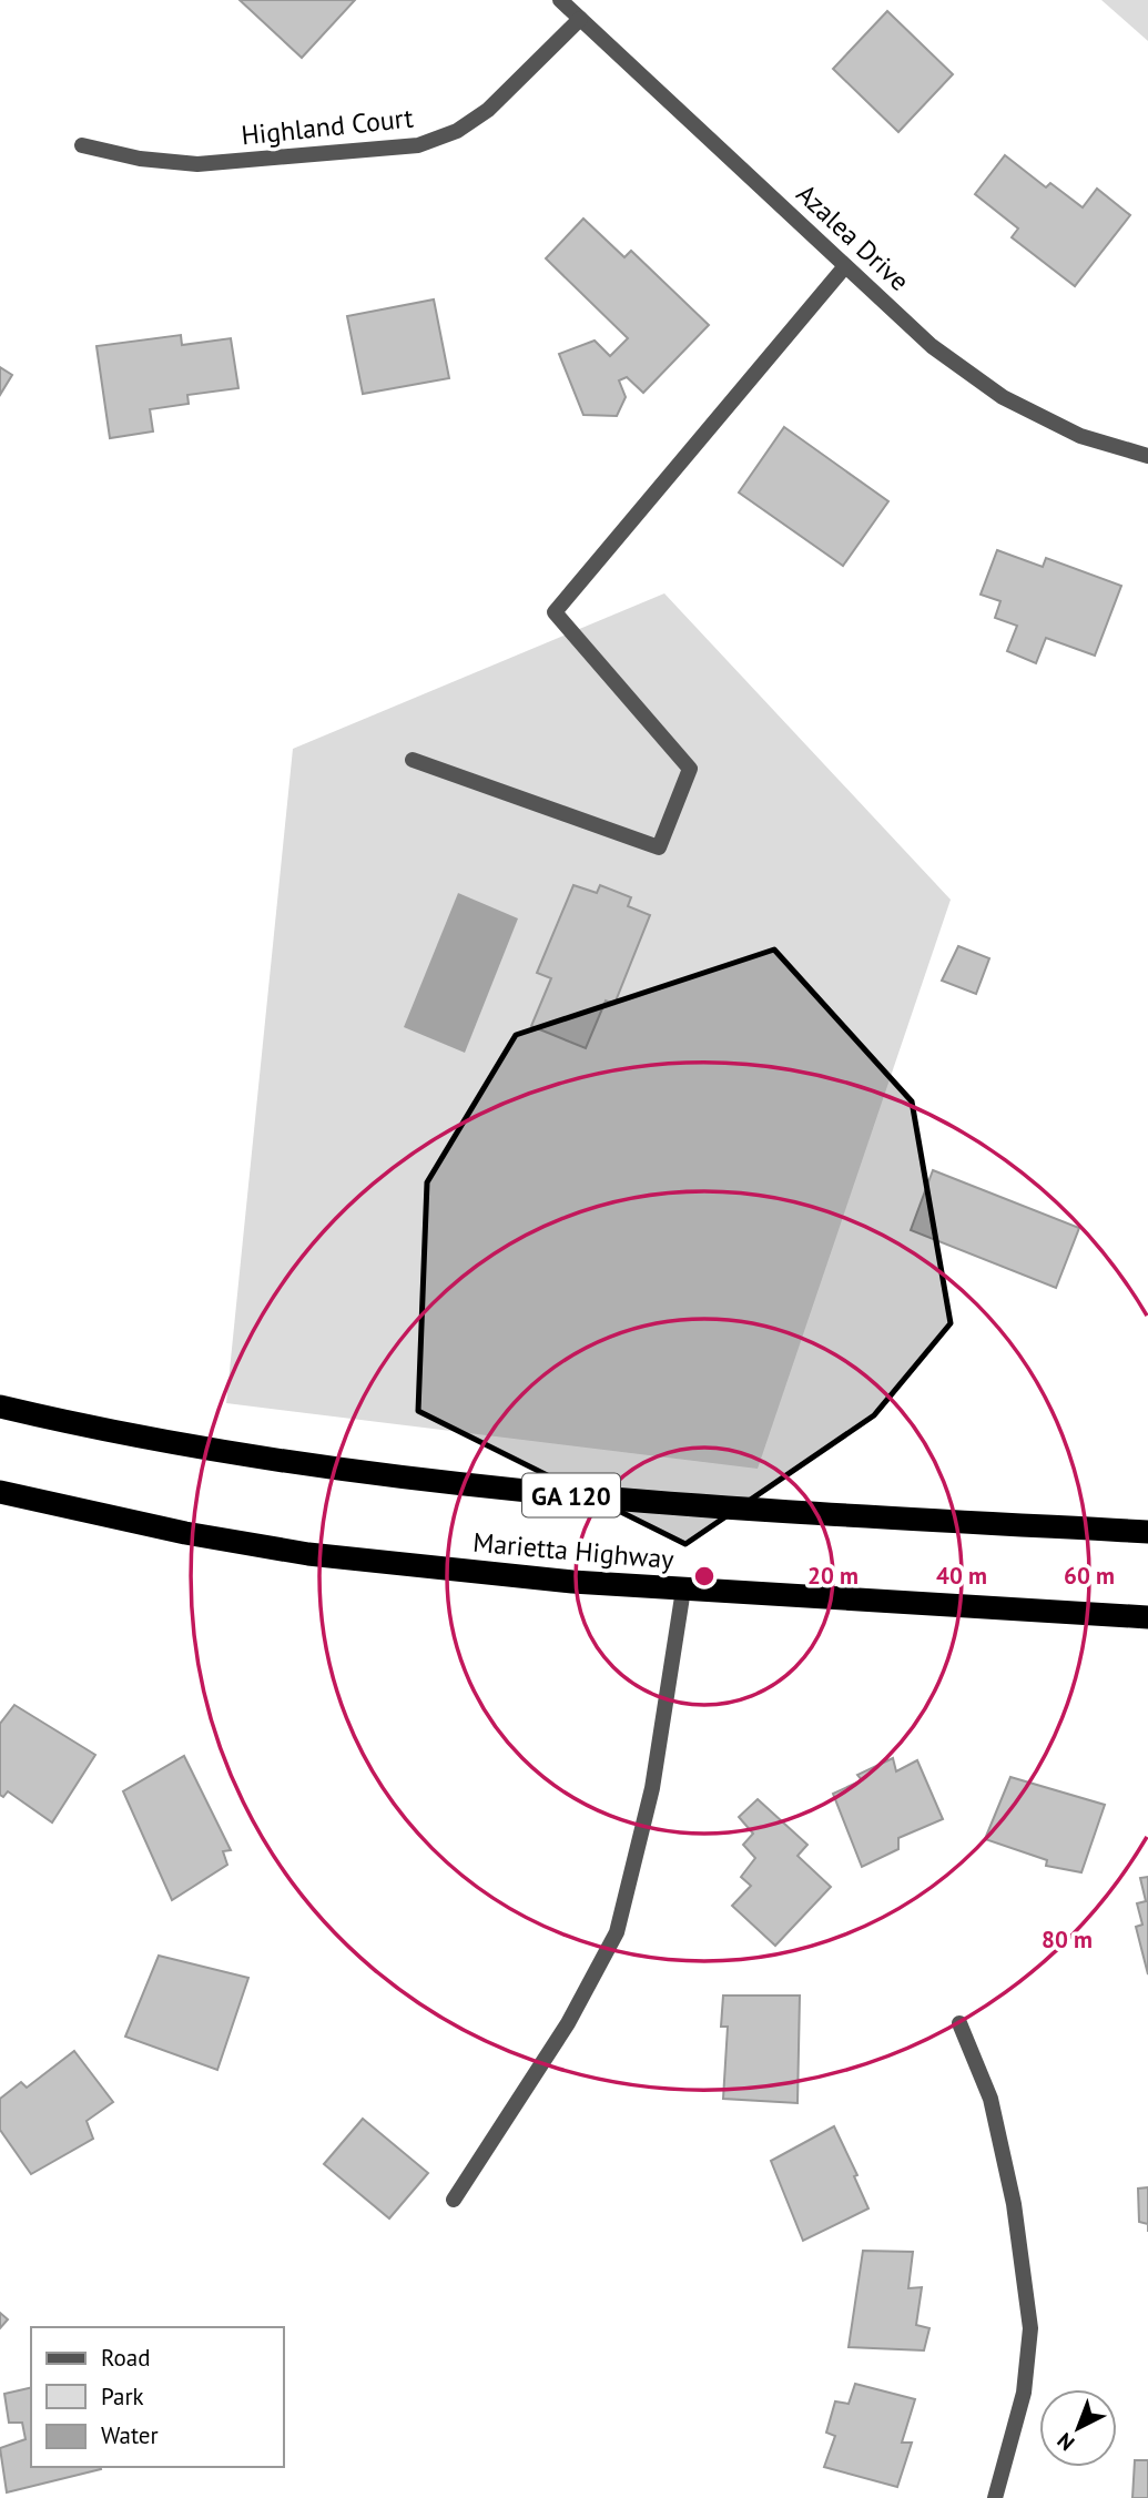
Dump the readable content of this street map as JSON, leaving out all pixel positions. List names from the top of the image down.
{
  "streets": {
    "highway": ["GA 120", "Marietta Highway"],
    "street": ["Highland Court", "Azalea Drive"]
  },
  "crossings": [
    ["Highland Court", "Azalea Drive"]
  ],
  "legend": ["Road", "Park", "Water"],
  "north": "bottom left",
  "rings": [
    "20 m",
    "40 m",
    "60 m",
    "80 m"
  ]
}
